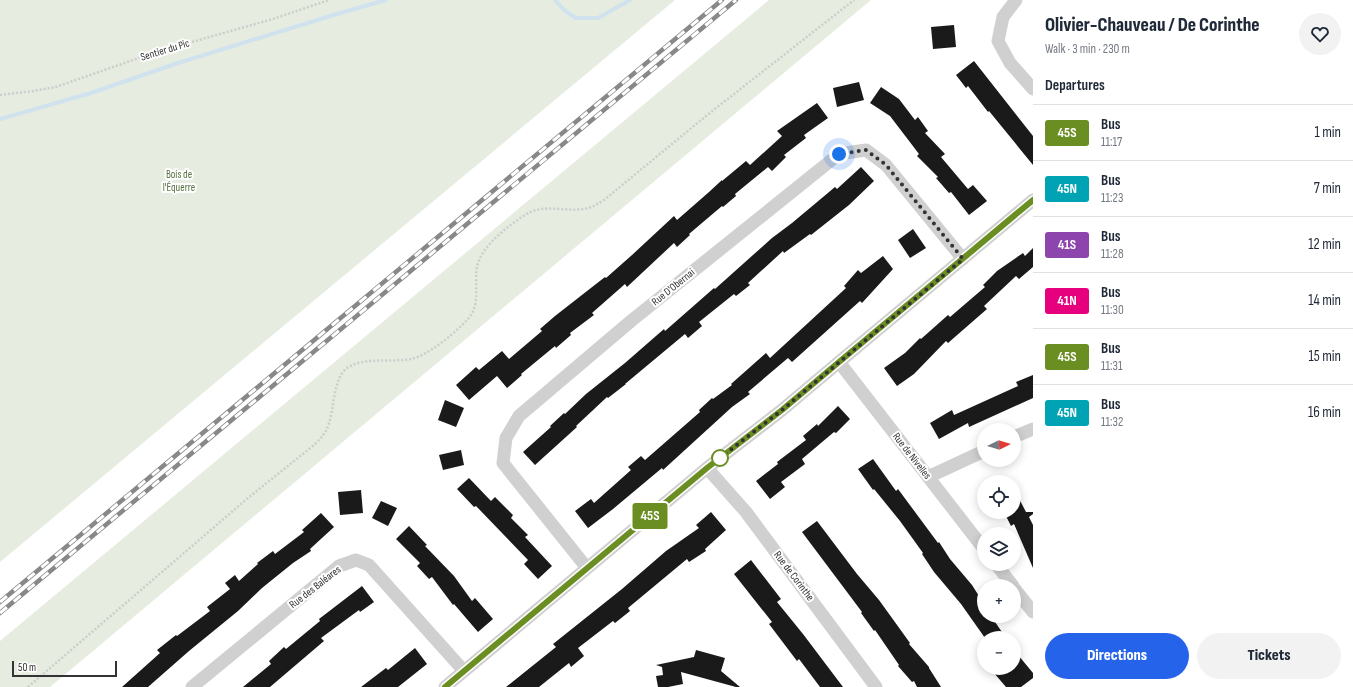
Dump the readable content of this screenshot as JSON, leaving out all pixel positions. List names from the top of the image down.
{
  "streets": {
    "street": [
      "Rue D'Obernai",
      "Rue de Nivelles",
      "Rue de Corinthe",
      "Rue des Baléares"
    ],
    "path": ["Sentier du Pic"]
  },
  "parks": ["Bois de l'Équerre"],
  "lines": ["bus line 45S"],
  "scale_bar": "50 m",
  "north": "right",
  "page": {
    "on_map": "45S",
    "heading": [
      ["Olivier-Chauveau / De Corinthe", "Walk · 3 min · 230 m"],
      "Departures"
    ],
    "list": [
      {
        "mark": "45S",
        "name": "Bus",
        "note": "11:17",
        "value": "1 min"
      },
      {
        "mark": "45N",
        "name": "Bus",
        "note": "11:23",
        "value": "7 min"
      },
      {
        "mark": "41S",
        "name": "Bus",
        "note": "11:28",
        "value": "12 min"
      },
      {
        "mark": "41N",
        "name": "Bus",
        "note": "11:30",
        "value": "14 min"
      },
      {
        "mark": "45S",
        "name": "Bus",
        "note": "11:31",
        "value": "15 min"
      },
      {
        "mark": "45N",
        "name": "Bus",
        "note": "11:32",
        "value": "16 min"
      }
    ],
    "map_buttons": ["+", "−"],
    "buttons": ["Directions", "Tickets"],
    "scale": "50 m"
  }
}
